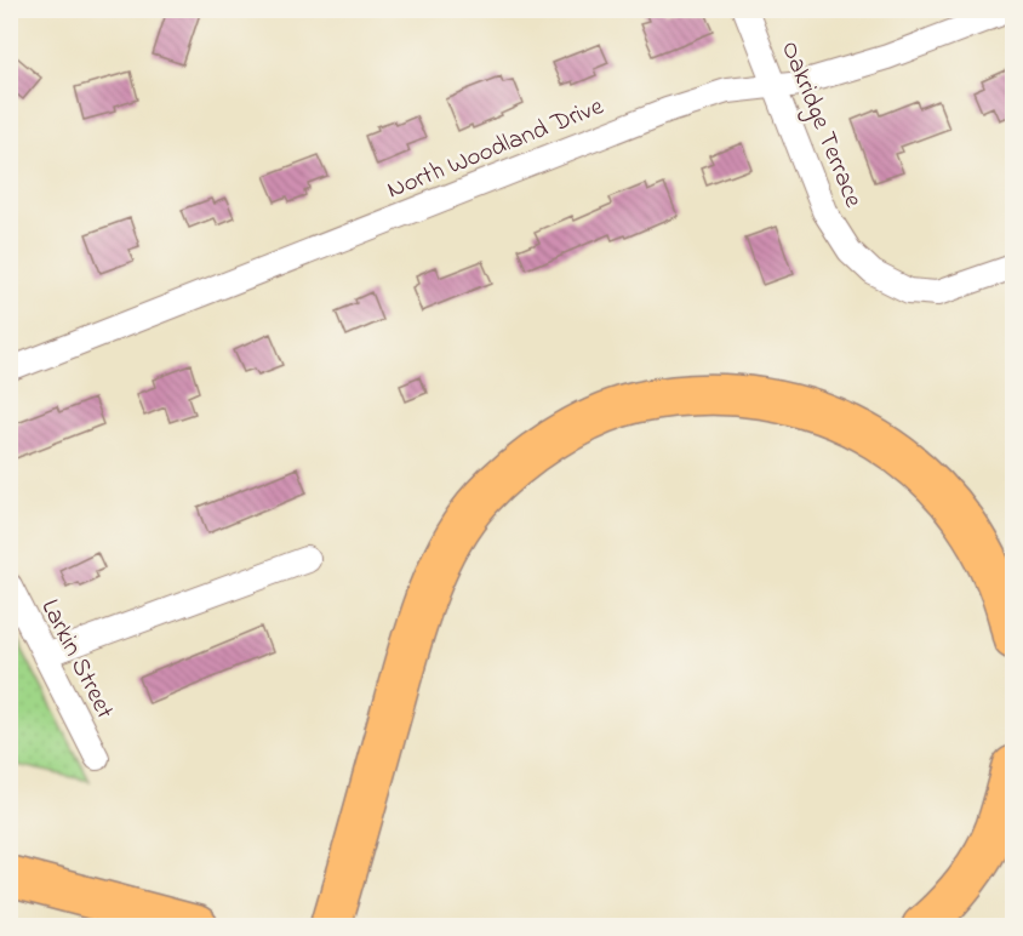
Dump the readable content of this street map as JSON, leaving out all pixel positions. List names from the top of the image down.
{
  "streets": {
    "street": ["Oakridge Terrace", "North Woodland Drive", "Larkin Street"]
  },
  "crossings": [
    ["Oakridge Terrace", "North Woodland Drive"]
  ]
}
